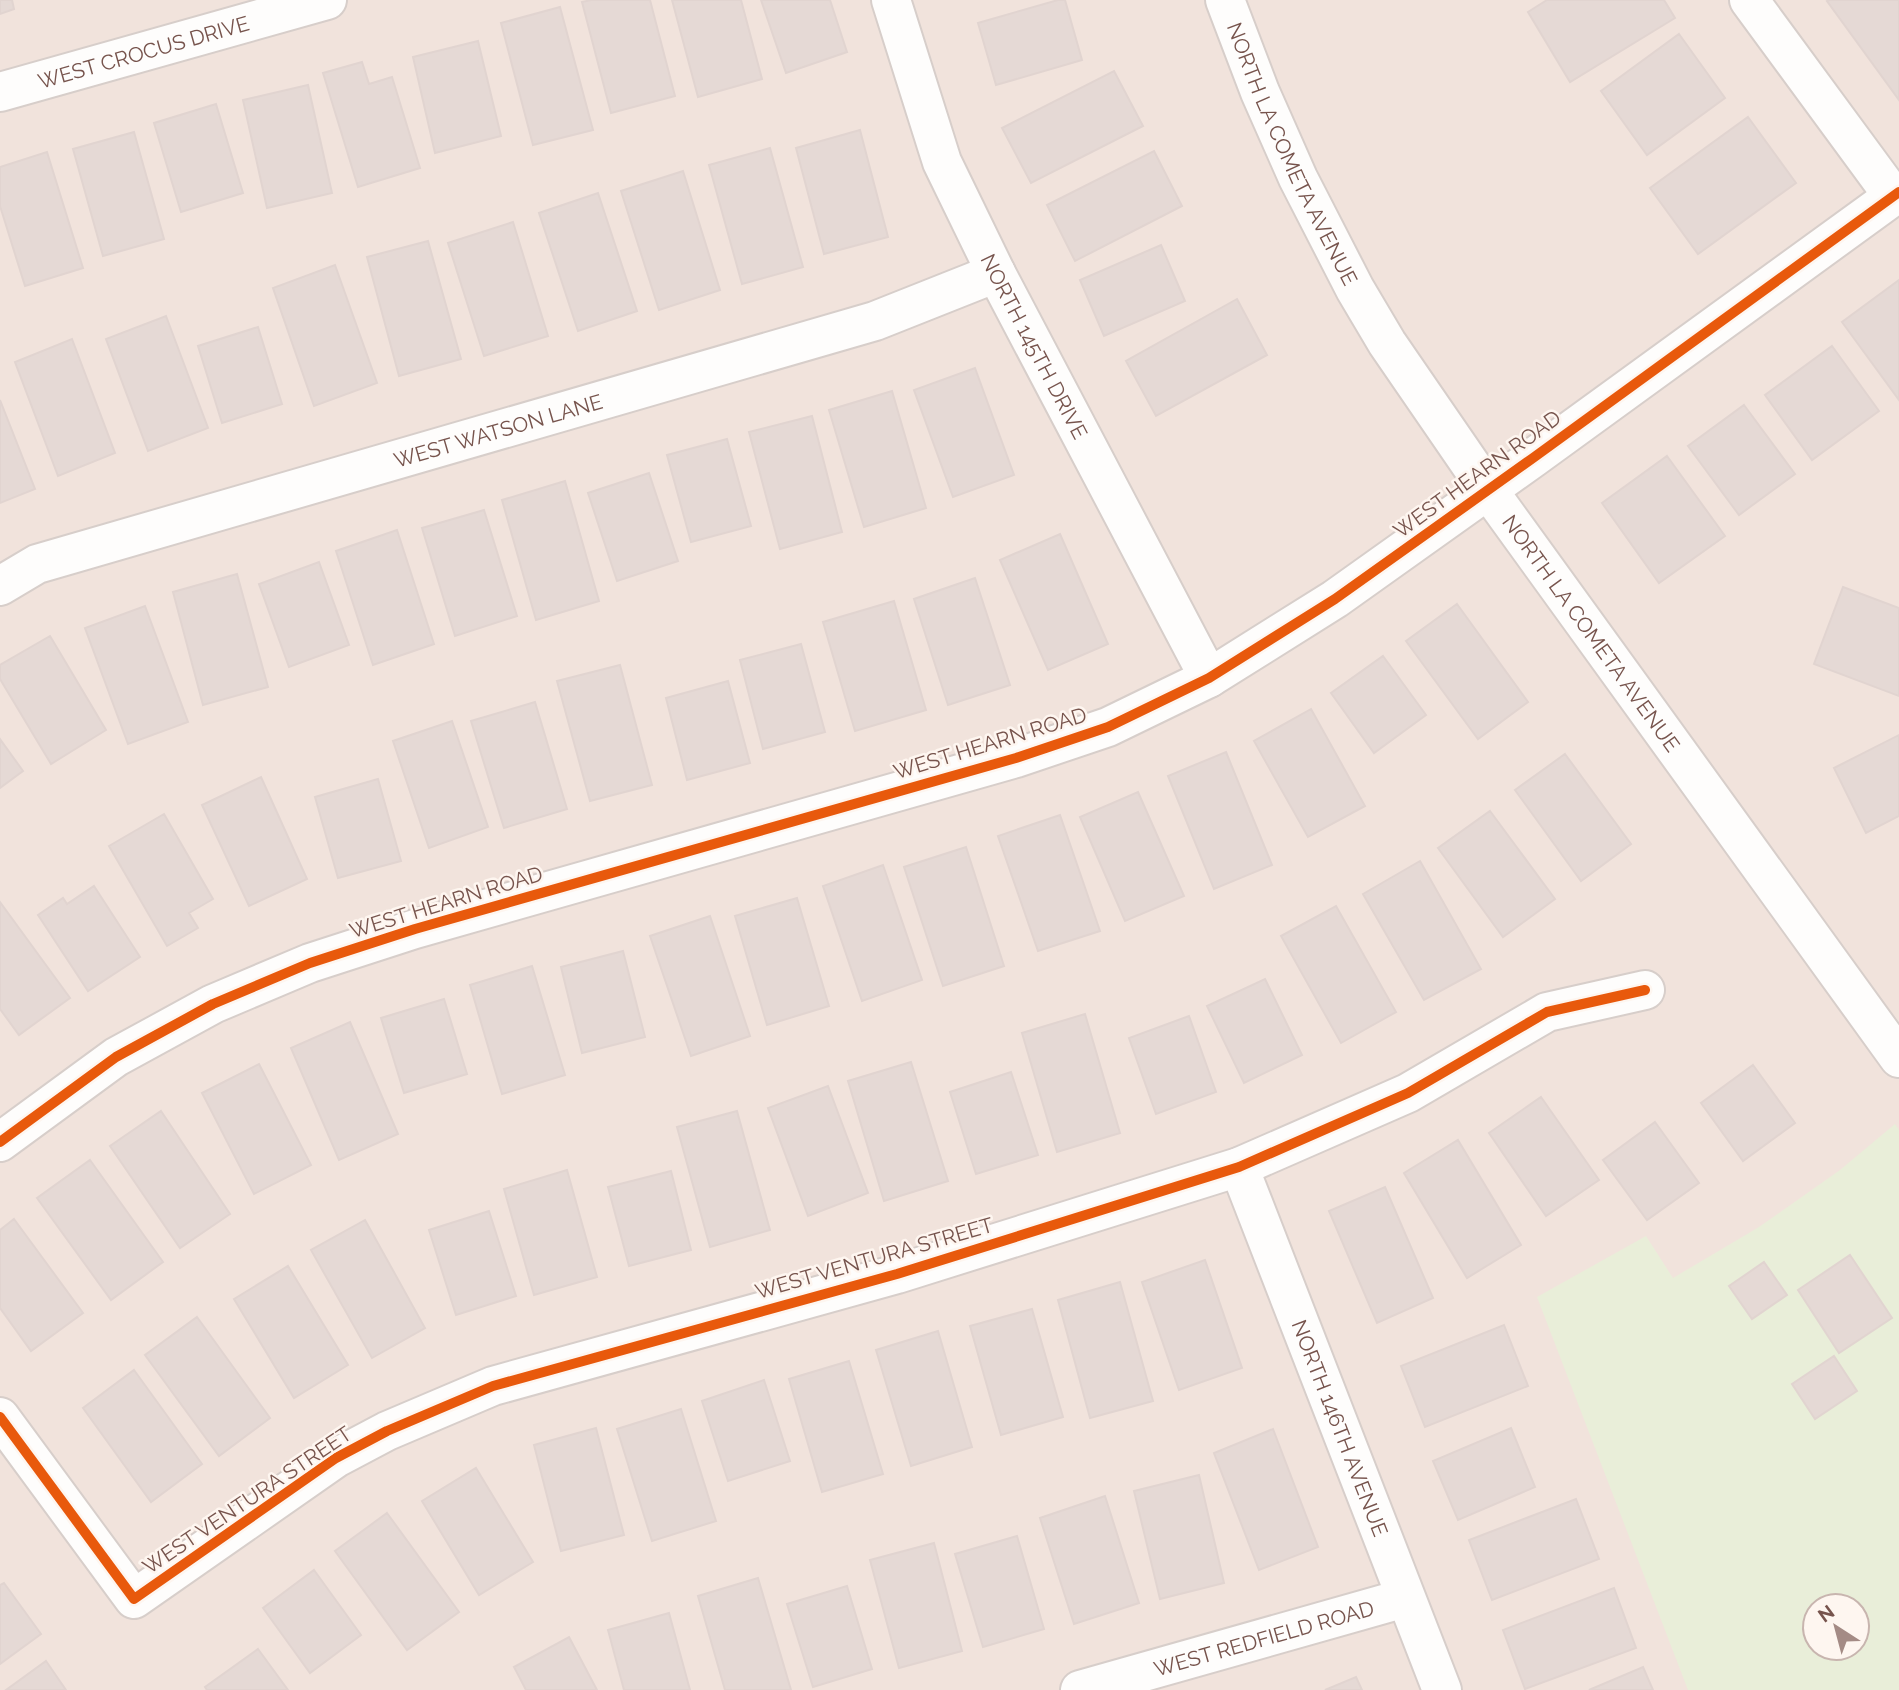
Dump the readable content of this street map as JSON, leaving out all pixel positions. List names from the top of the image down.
{
  "streets": {
    "street": [
      "WEST CROCUS DRIVE",
      "NORTH LA COMETA AVENUE",
      "NORTH 145TH DRIVE",
      "WEST WATSON LANE",
      "WEST HEARN ROAD",
      "WEST VENTURA STREET",
      "NORTH 146TH AVENUE",
      "WEST REDFIELD ROAD"
    ]
  },
  "crossings": [
    ["NORTH LA COMETA AVENUE", "WEST HEARN ROAD"],
    ["NORTH 145TH DRIVE", "WEST WATSON LANE"],
    ["NORTH 145TH DRIVE", "WEST HEARN ROAD"],
    ["WEST VENTURA STREET", "NORTH 146TH AVENUE"],
    ["NORTH 146TH AVENUE", "WEST REDFIELD ROAD"]
  ],
  "north": "top left"
}
